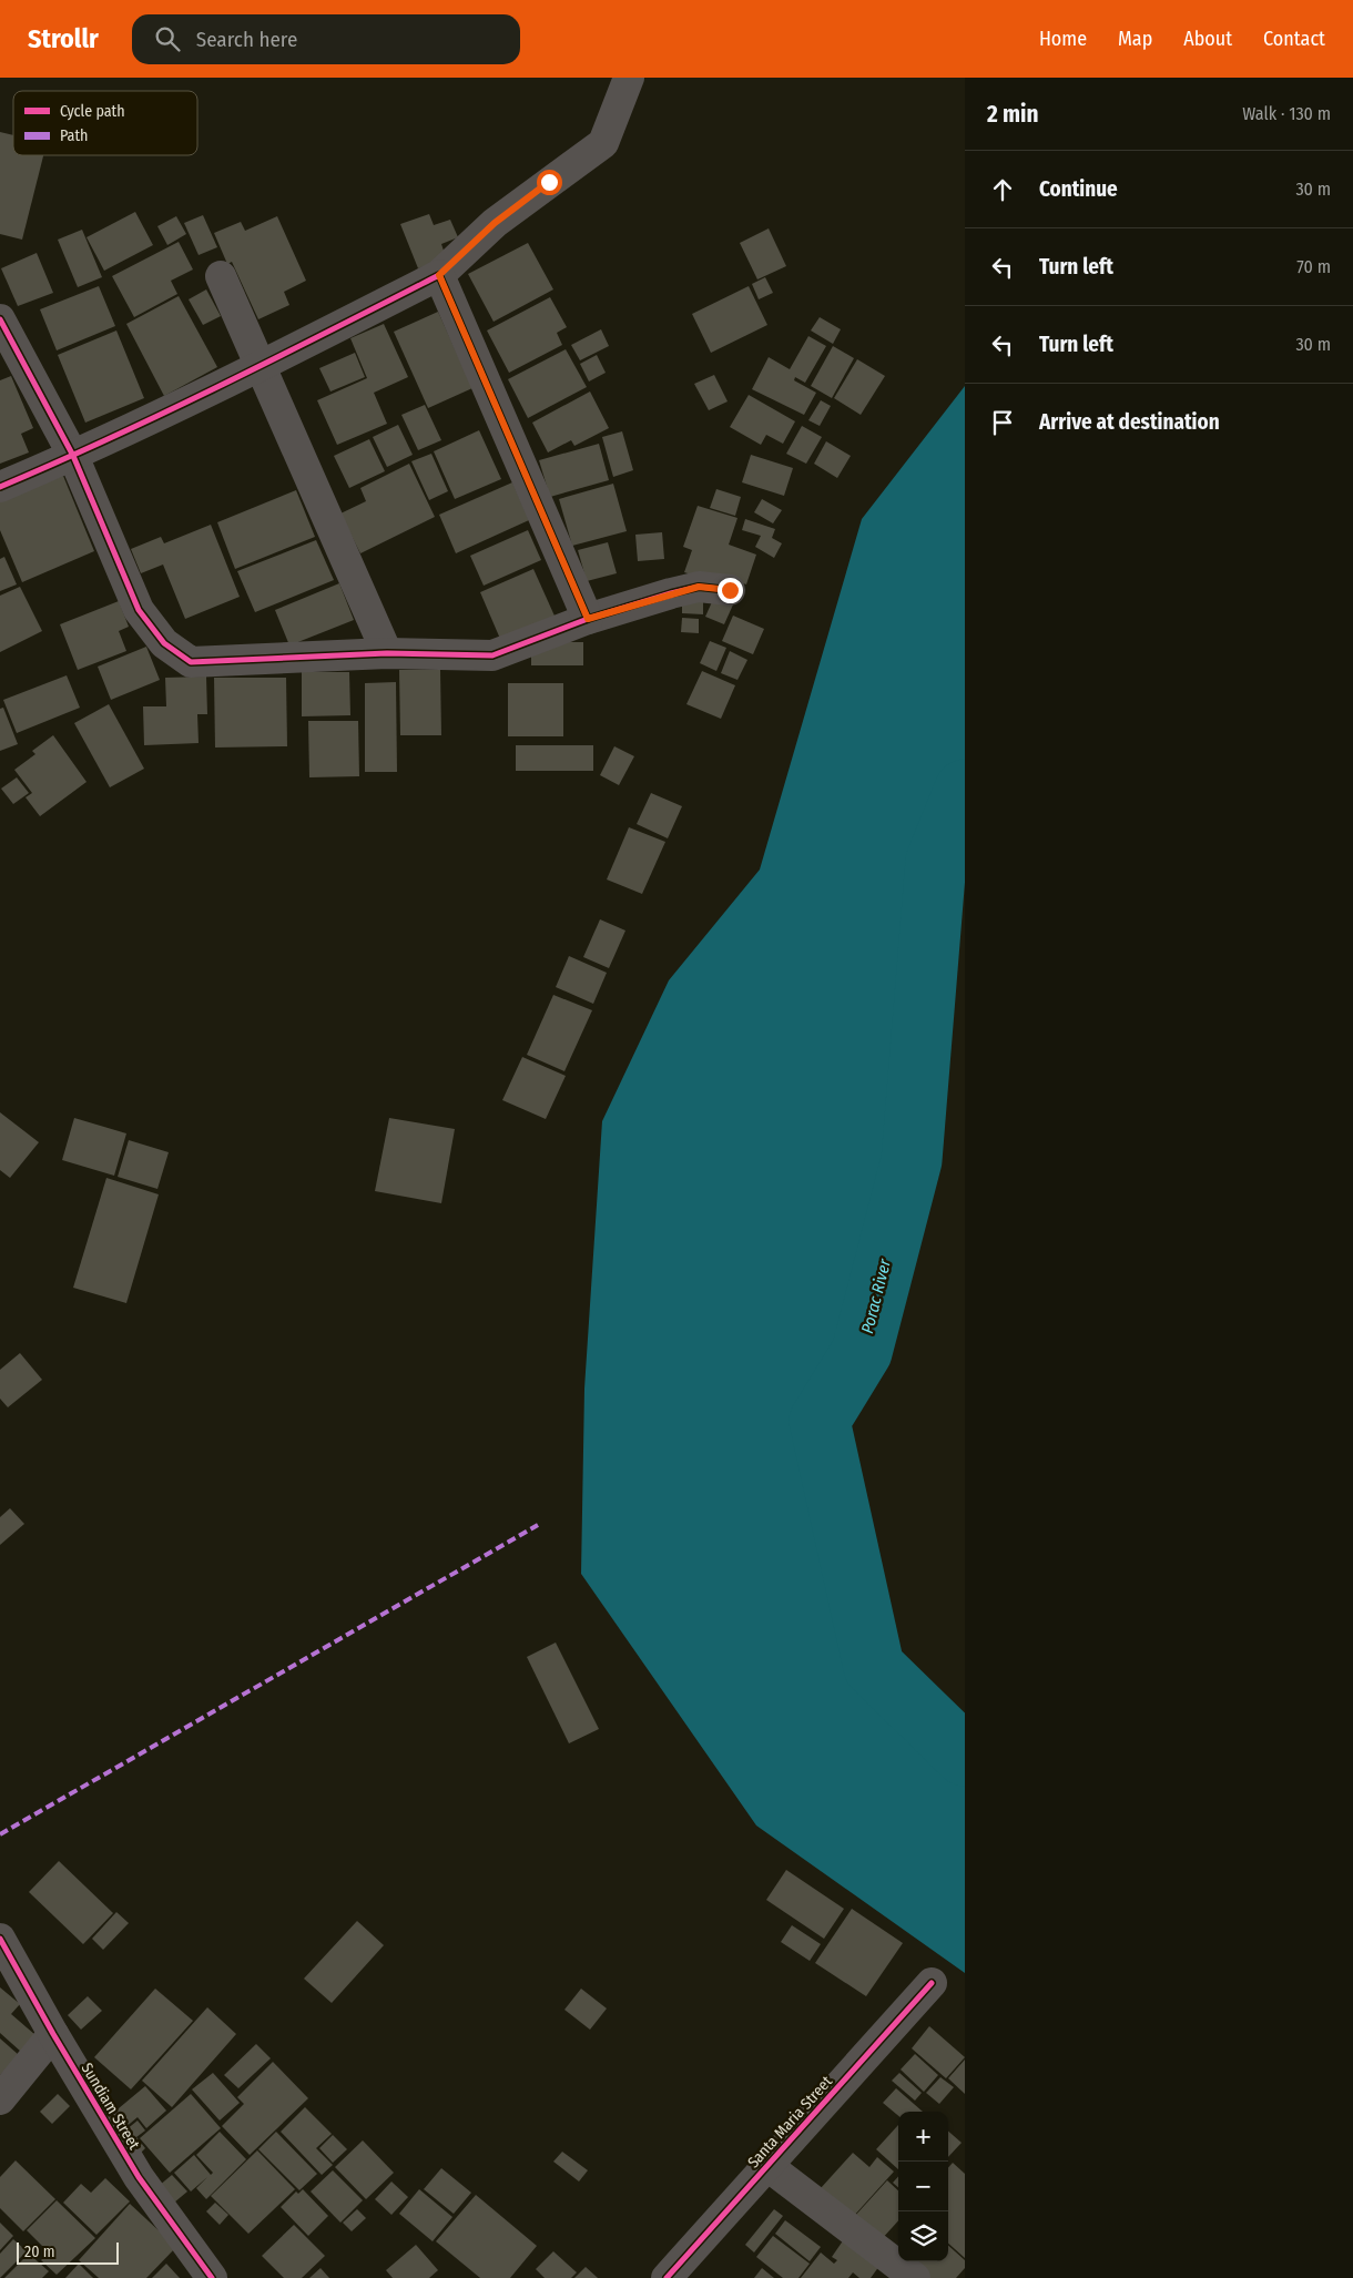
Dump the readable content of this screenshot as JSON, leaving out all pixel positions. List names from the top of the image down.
{
  "streets": {
    "street": ["Sundiam Street", "Santa Maria Street"]
  },
  "water": ["Porac River"],
  "legend": ["Cycle path", "Path"],
  "scale_bar": "20 m",
  "page": {
    "header": "Strollr",
    "search": "Search here",
    "nav": [
      "Home",
      "Map",
      "About",
      "Contact"
    ],
    "heading": ["2 min", "Walk · 130 m"],
    "list": [
      ["Continue", "30 m"],
      ["Turn left", "70 m"],
      ["Turn left", "30 m"],
      "Arrive at destination"
    ],
    "map_buttons": ["+", "−"],
    "scale": "20 m"
  }
}
